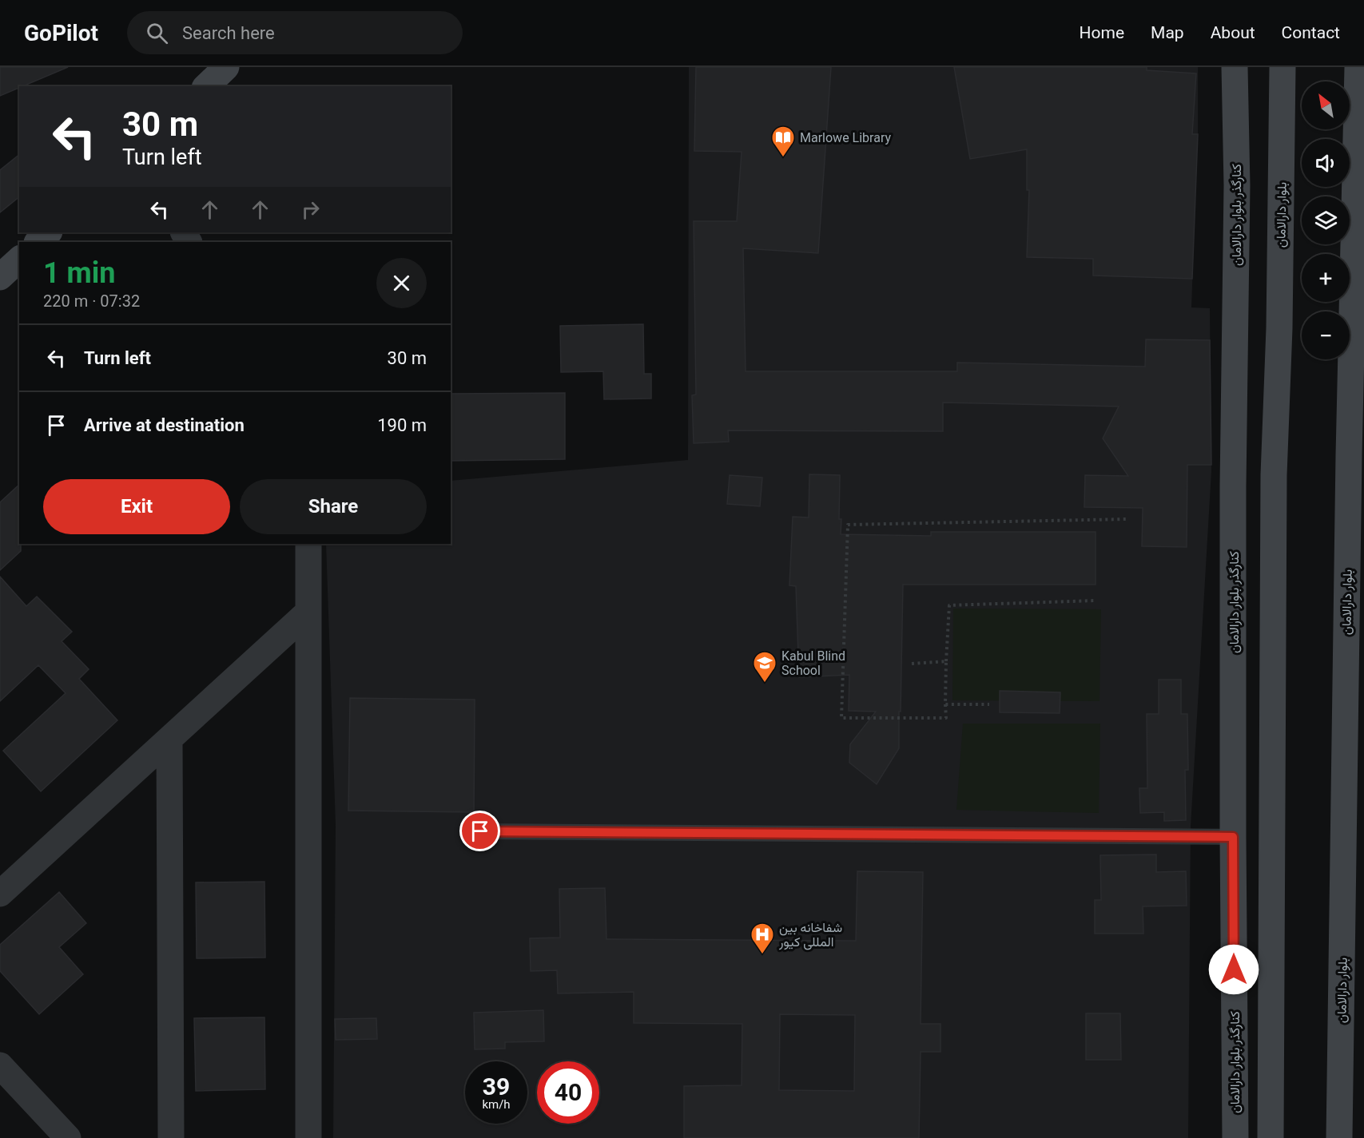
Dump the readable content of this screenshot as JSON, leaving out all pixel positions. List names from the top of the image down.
{
  "streets": {
    "main road": ["کنارگذر بلوار دارالامان", "بلوار دارالامان"]
  },
  "places": {
    "library": ["Marlowe Library"],
    "school or university": ["Kabul Blind School"],
    "hospital": ["شفاخانه بین المللی کیور"]
  },
  "north": "top left",
  "page": {
    "header": "GoPilot",
    "search": "Search here",
    "nav": [
      "Home",
      "Map",
      "About",
      "Contact"
    ],
    "map_buttons": ["+", "−"],
    "turn": ["30 m", "Turn left"],
    "heading": ["1 min", "220 m · 07:32"],
    "list": [
      {
        "name": "Turn left",
        "value": "30 m"
      },
      {
        "name": "Arrive at destination",
        "value": "190 m"
      }
    ],
    "buttons": ["Exit", "Share"],
    "speed": "39 km/h",
    "limit": "40"
  }
}
